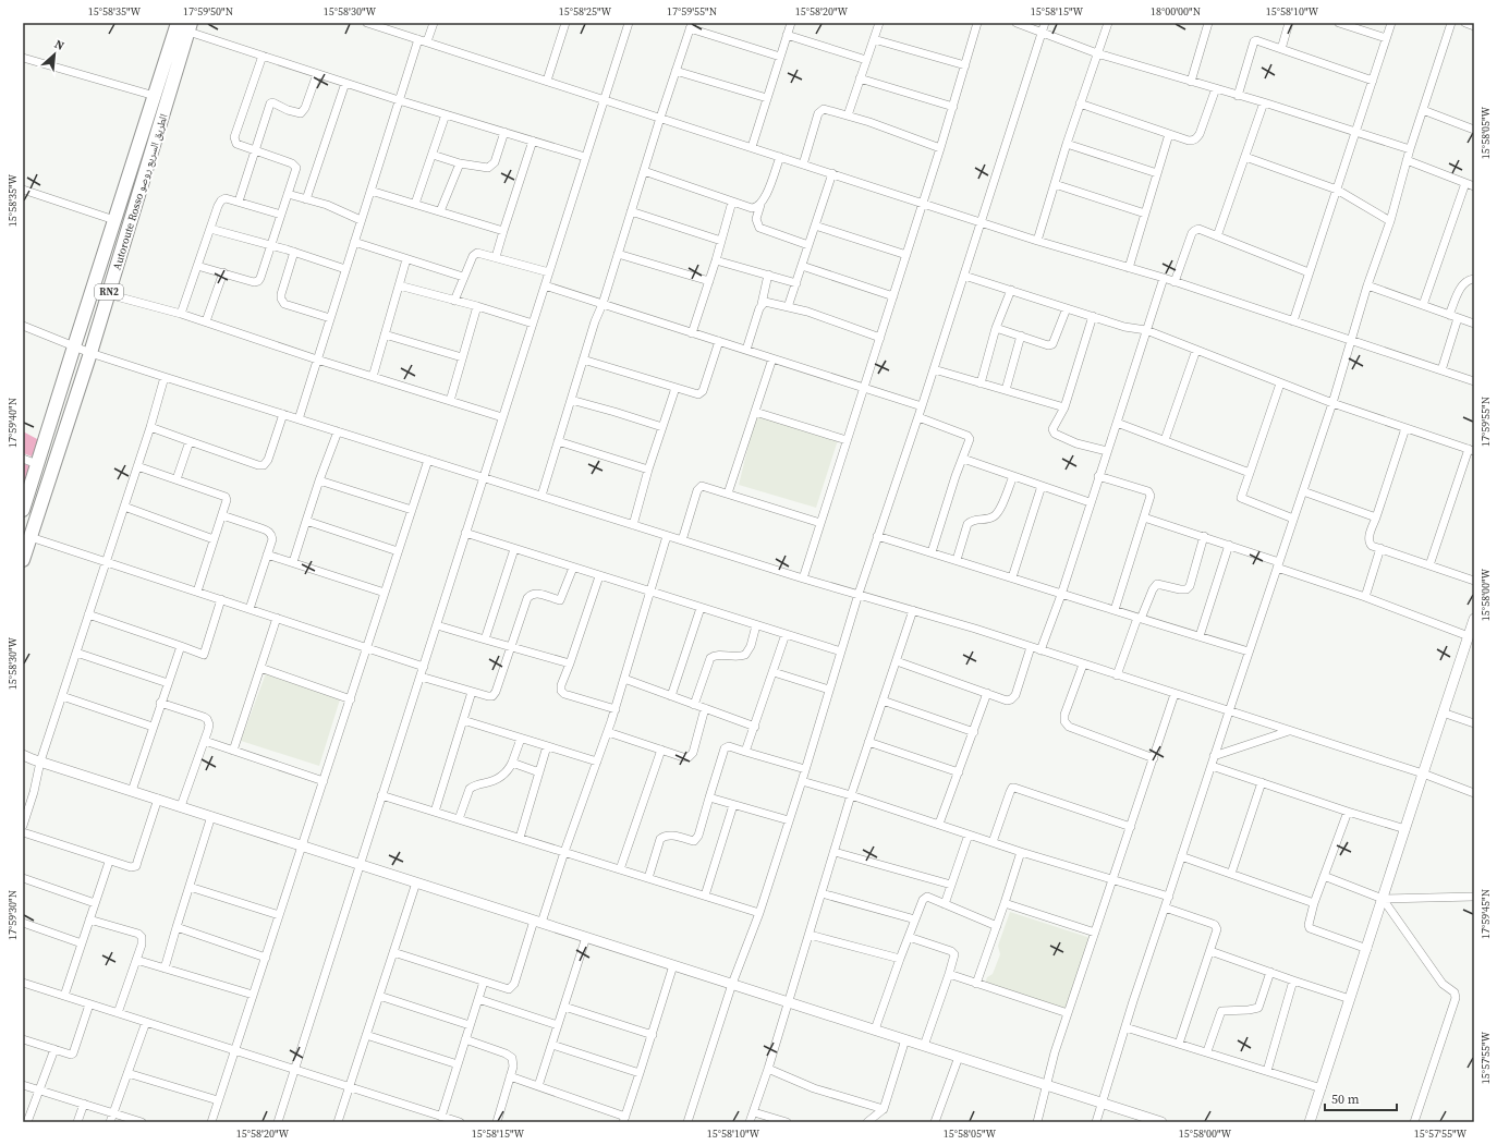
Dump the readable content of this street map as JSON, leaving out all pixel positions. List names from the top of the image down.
{
  "streets": {
    "highway": ["Autoroute Rosso الطريق السريع روصو", "RN2"]
  },
  "scale_bar": "50 m",
  "north": "top right",
  "coordinates": [
    "15°58'35\"W",
    "17°59'50\"N",
    "15°58'30\"W",
    "15°58'25\"W",
    "17°59'55\"N",
    "15°58'20\"W",
    "15°58'15\"W",
    "18°00'00\"N",
    "15°58'10\"W",
    "15°58'05\"W",
    "17°59'40\"N",
    "15°58'00\"W",
    "17°59'45\"N",
    "17°59'30\"N",
    "15°57'55\"W"
  ]
}
